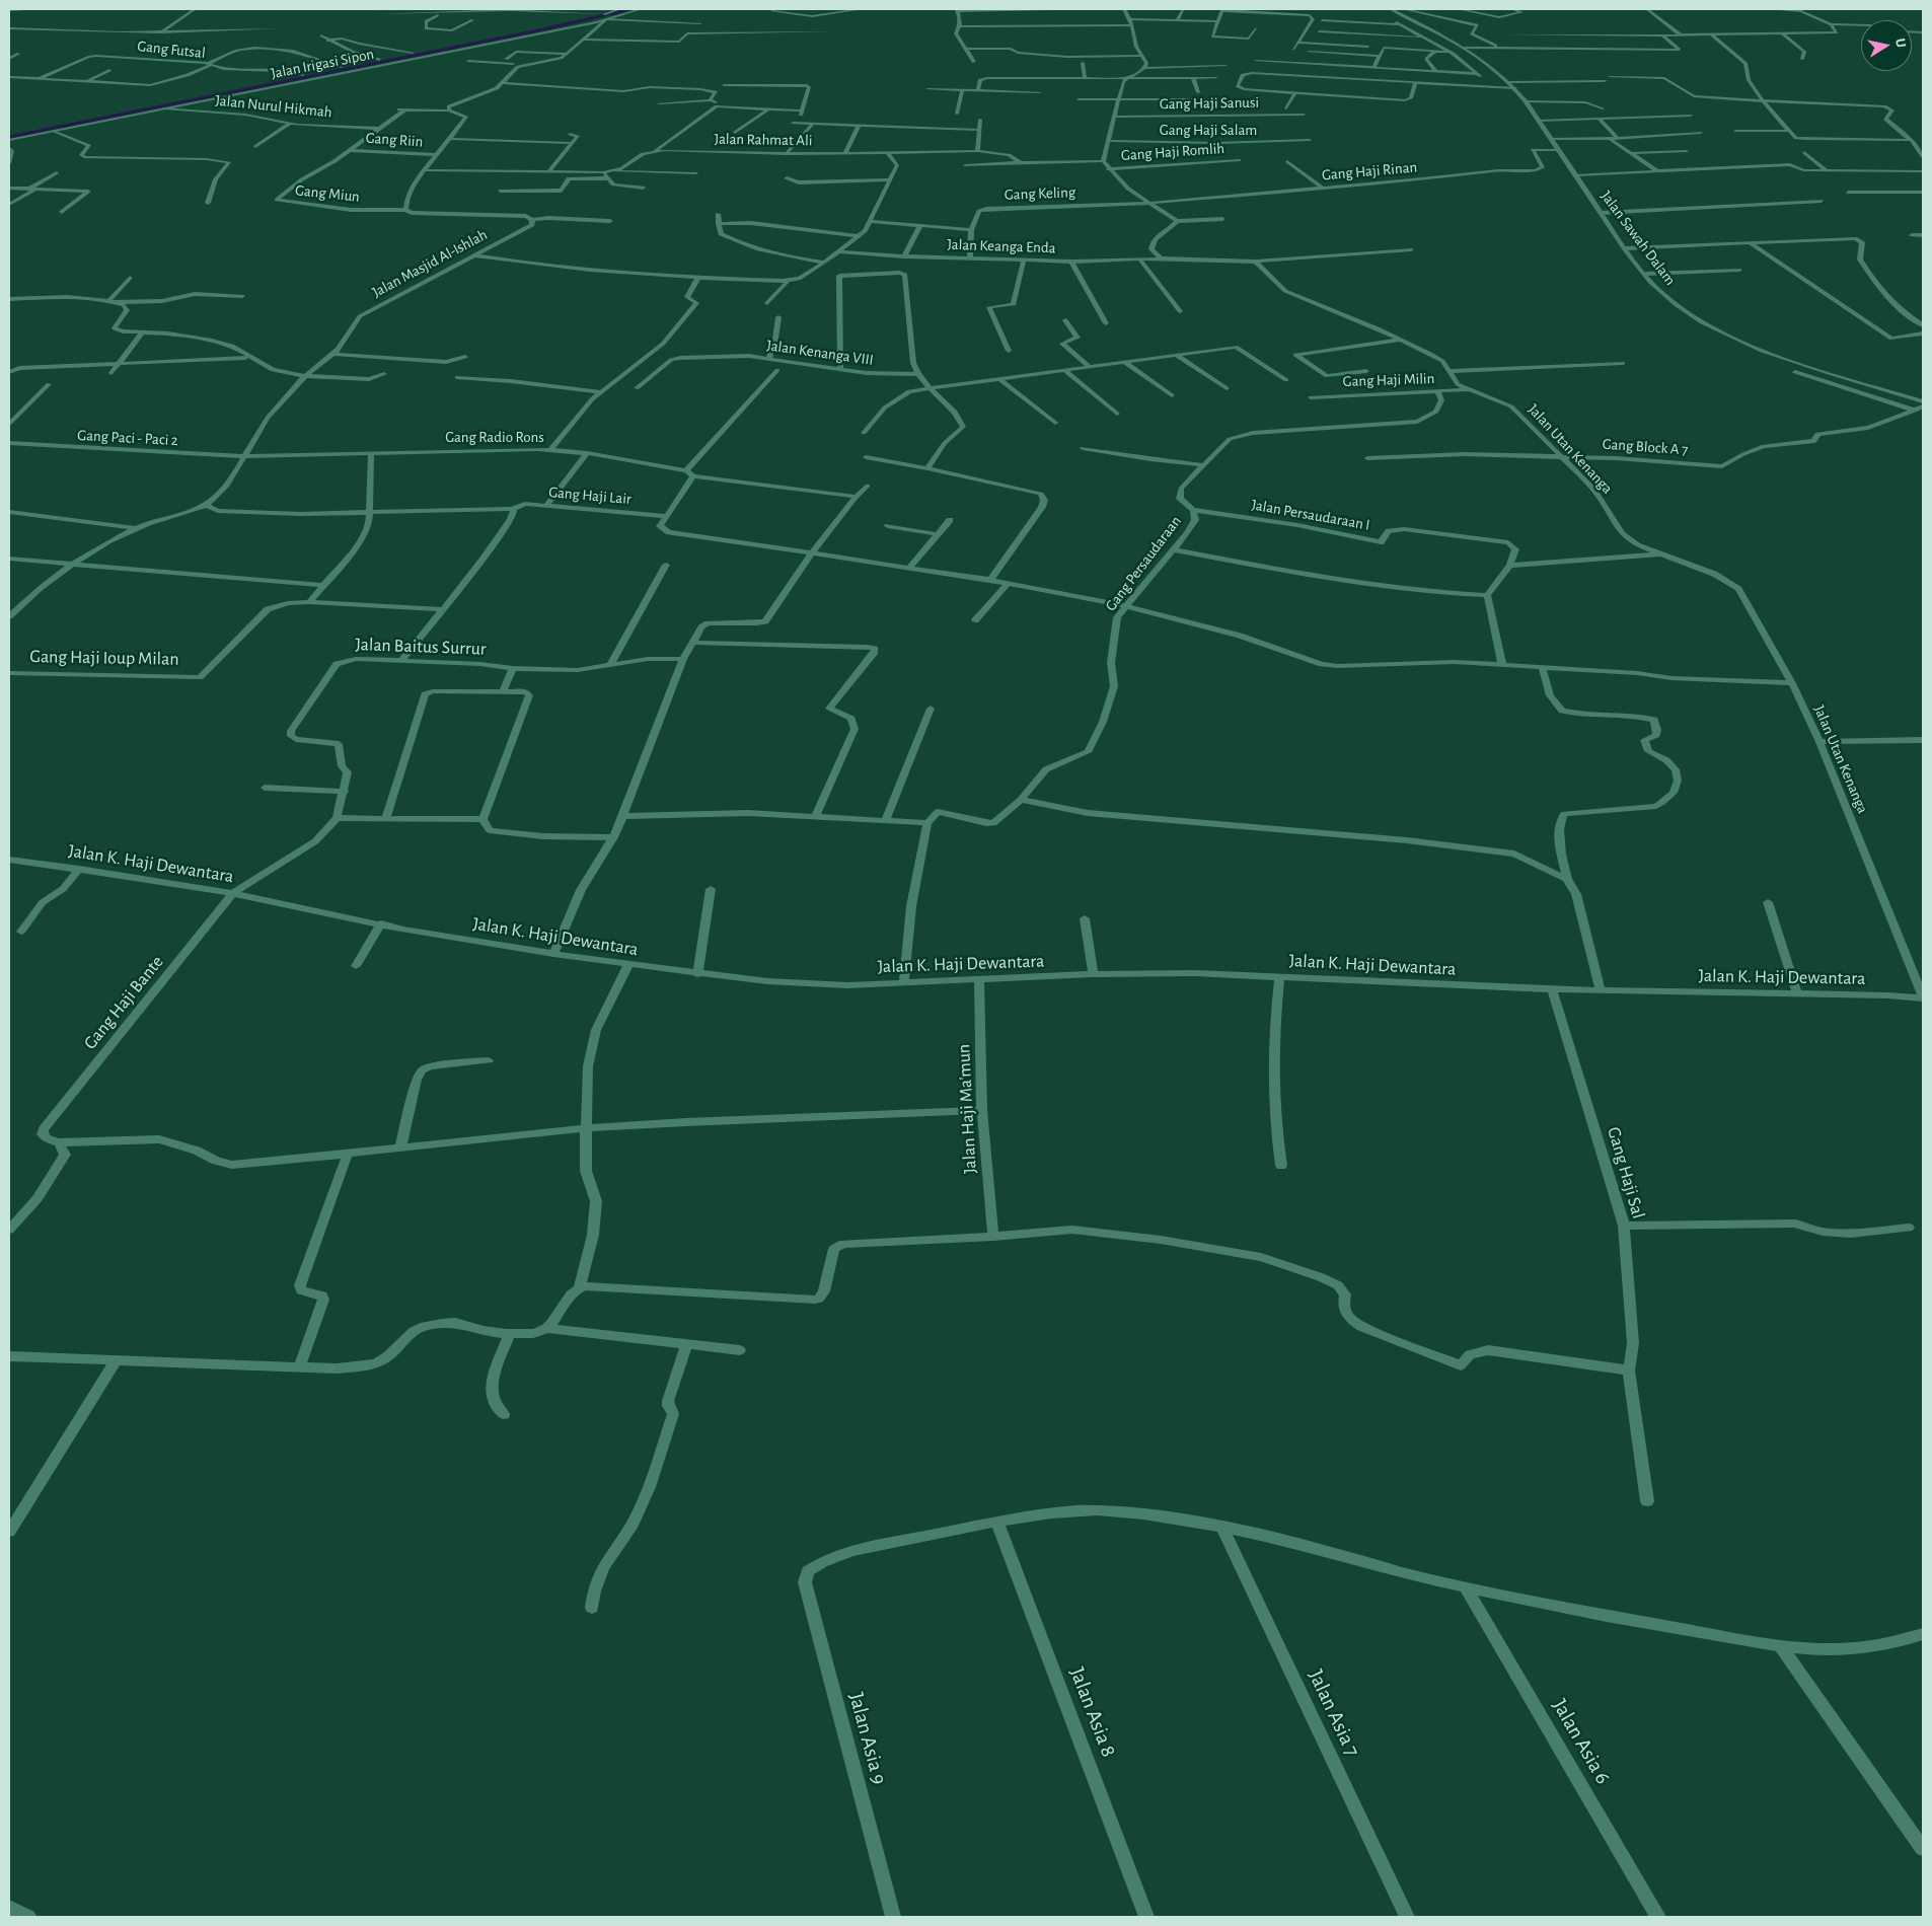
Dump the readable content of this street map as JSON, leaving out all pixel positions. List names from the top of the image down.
{
  "streets": {
    "street": [
      "Gang Futsal",
      "Jalan Irigasi Sipon",
      "Gang Haji Sanusi",
      "Jalan Nurul Hikmah",
      "Gang Haji Salam",
      "Gang Riin",
      "Jalan Rahmat Ali",
      "Gang Haji Romlih",
      "Gang Haji Rinan",
      "Gang Miun",
      "Gang Keling",
      "Jalan Sawah Dalam",
      "Jalan Keanga Enda",
      "Jalan Masjid Al-Ishlah",
      "Jalan Kenanga VIII",
      "Gang Haji Milin",
      "Gang Radio Rons",
      "Gang Paci - Paci 2",
      "Gang Block A 7",
      "Jalan Utan Kenanga",
      "Gang Haji Lair",
      "Jalan Persaudaraan I",
      "Gang Persaudaraan",
      "Jalan Baitus Surrur",
      "Gang Haji Ioup Milan",
      "Jalan K. Haji Dewantara",
      "Gang Haji Bante",
      "Jalan Haji Ma'mun",
      "Gang Haji Sal",
      "Jalan Asia 8",
      "Jalan Asia 7",
      "Jalan Asia 9",
      "Jalan Asia 6"
    ]
  },
  "crossings": [
    ["Gang Futsal", "Jalan Irigasi Sipon"],
    ["Jalan Irigasi Sipon", "Jalan Nurul Hikmah"],
    ["Gang Riin", "Gang Miun"],
    ["Gang Haji Rinan", "Gang Keling"],
    ["Gang Haji Rinan", "Jalan Sawah Dalam"],
    ["Gang Miun", "Jalan Masjid Al-Ishlah"],
    ["Gang Keling", "Jalan Keanga Enda"],
    ["Jalan Sawah Dalam", "Gang Block A 7"],
    ["Jalan Masjid Al-Ishlah", "Gang Radio Rons"],
    ["Jalan Masjid Al-Ishlah", "Gang Paci - Paci 2"],
    ["Jalan Masjid Al-Ishlah", "Gang Haji Lair"],
    ["Gang Haji Milin", "Jalan Utan Kenanga"],
    ["Gang Haji Milin", "Gang Persaudaraan"],
    ["Gang Radio Rons", "Gang Paci - Paci 2"],
    ["Gang Block A 7", "Jalan Utan Kenanga"],
    ["Jalan Utan Kenanga", "Jalan K. Haji Dewantara"],
    ["Jalan Persaudaraan I", "Gang Persaudaraan"],
    ["Jalan Baitus Surrur", "Jalan K. Haji Dewantara"],
    ["Jalan Baitus Surrur", "Gang Haji Bante"],
    ["Jalan K. Haji Dewantara", "Gang Haji Bante"],
    ["Jalan K. Haji Dewantara", "Jalan Haji Ma'mun"],
    ["Jalan K. Haji Dewantara", "Gang Haji Sal"],
    ["Jalan Asia 8", "Jalan Asia 9"]
  ],
  "north": "right"
}
